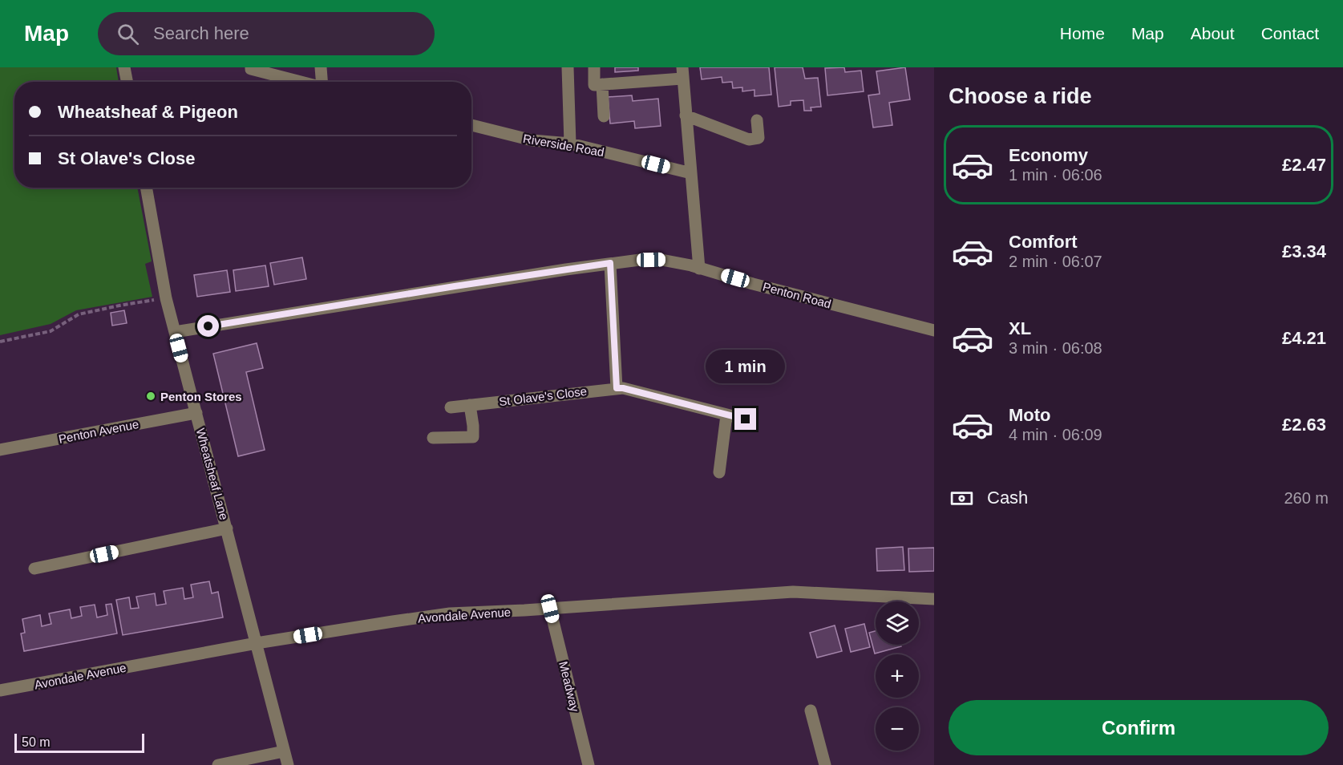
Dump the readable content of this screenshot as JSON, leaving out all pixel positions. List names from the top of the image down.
{
  "streets": {
    "street": [
      "Riverside Road",
      "Penton Road",
      "St Olave's Close",
      "Penton Avenue",
      "Wheatsheaf Lane",
      "Avondale Avenue",
      "Meadway"
    ]
  },
  "crossings": [
    ["Penton Road", "Wheatsheaf Lane"],
    ["Penton Avenue", "Wheatsheaf Lane"],
    ["Wheatsheaf Lane", "Avondale Avenue"],
    ["Avondale Avenue", "Meadway"]
  ],
  "places": ["Penton Stores"],
  "scale_bar": "50 m",
  "page": {
    "header": "Map",
    "search": "Search here",
    "nav": [
      "Home",
      "Map",
      "About",
      "Contact"
    ],
    "heading": "Choose a ride",
    "banner": ["Wheatsheaf & Pigeon", "St Olave's Close"],
    "list": [
      {
        "name": "Economy",
        "note": "1 min · 06:06",
        "value": "£2.47"
      },
      {
        "name": "Comfort",
        "note": "2 min · 06:07",
        "value": "£3.34"
      },
      {
        "name": "XL",
        "note": "3 min · 06:08",
        "value": "£4.21"
      },
      {
        "name": "Moto",
        "note": "4 min · 06:09",
        "value": "£2.63"
      }
    ],
    "bubble": "1 min",
    "pay": ["Cash", "260 m"],
    "map_buttons": ["+", "−"],
    "buttons": "Confirm",
    "scale": "50 m"
  }
}
